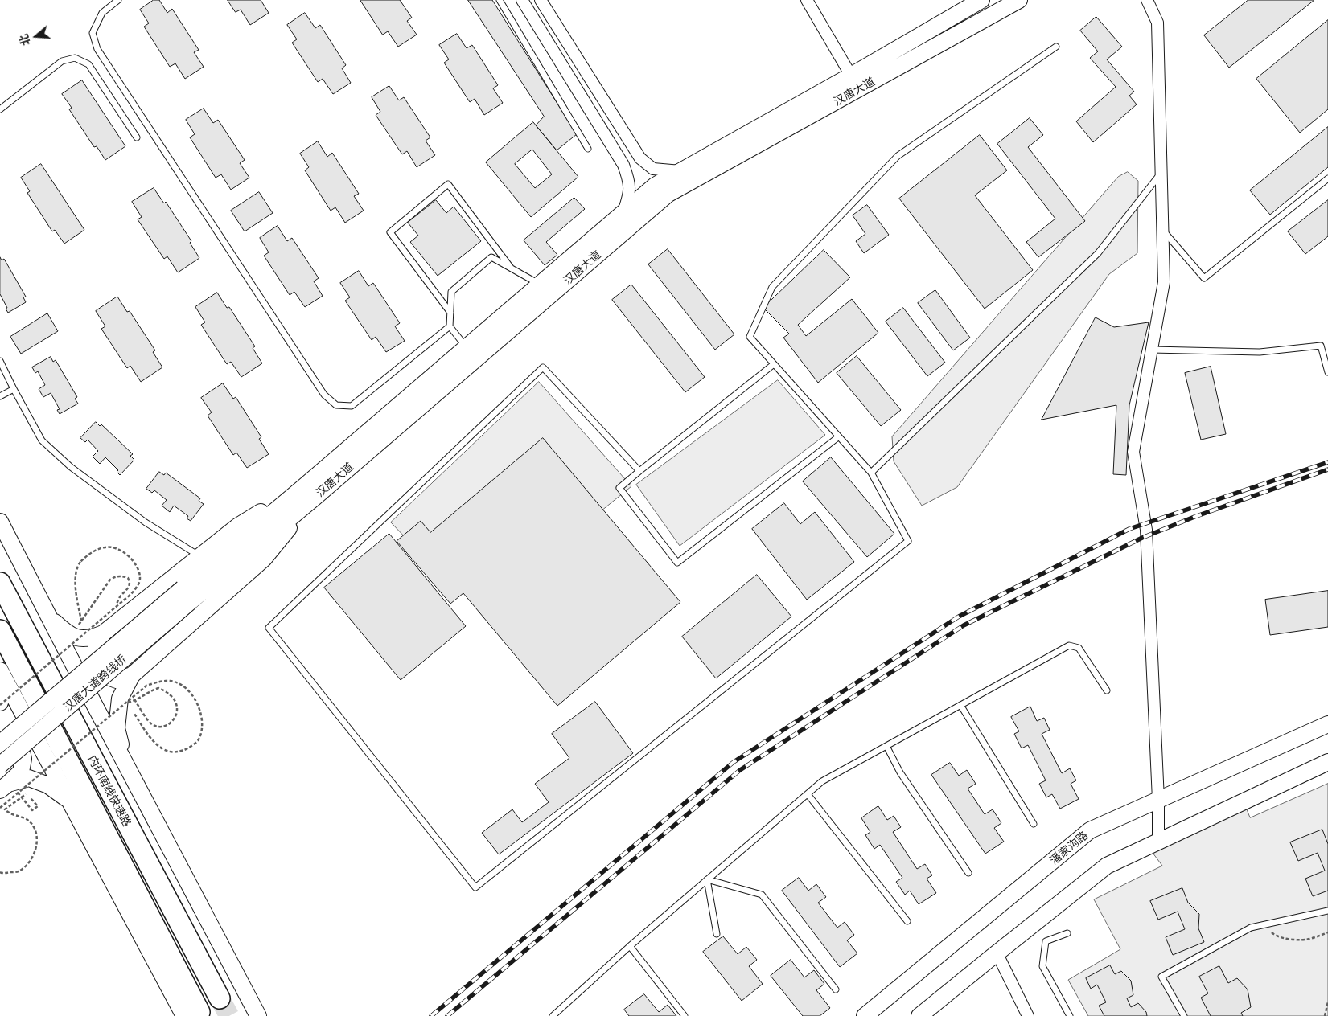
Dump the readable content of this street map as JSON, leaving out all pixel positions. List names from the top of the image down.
{
  "streets": {
    "highway": ["内环南线快速路"],
    "main road": ["汉唐大道", "汉唐大道跨线桥", "潘家沟路"]
  },
  "crossings": [
    ["汉唐大道", "汉唐大道跨线桥"]
  ],
  "north": "left"
}
